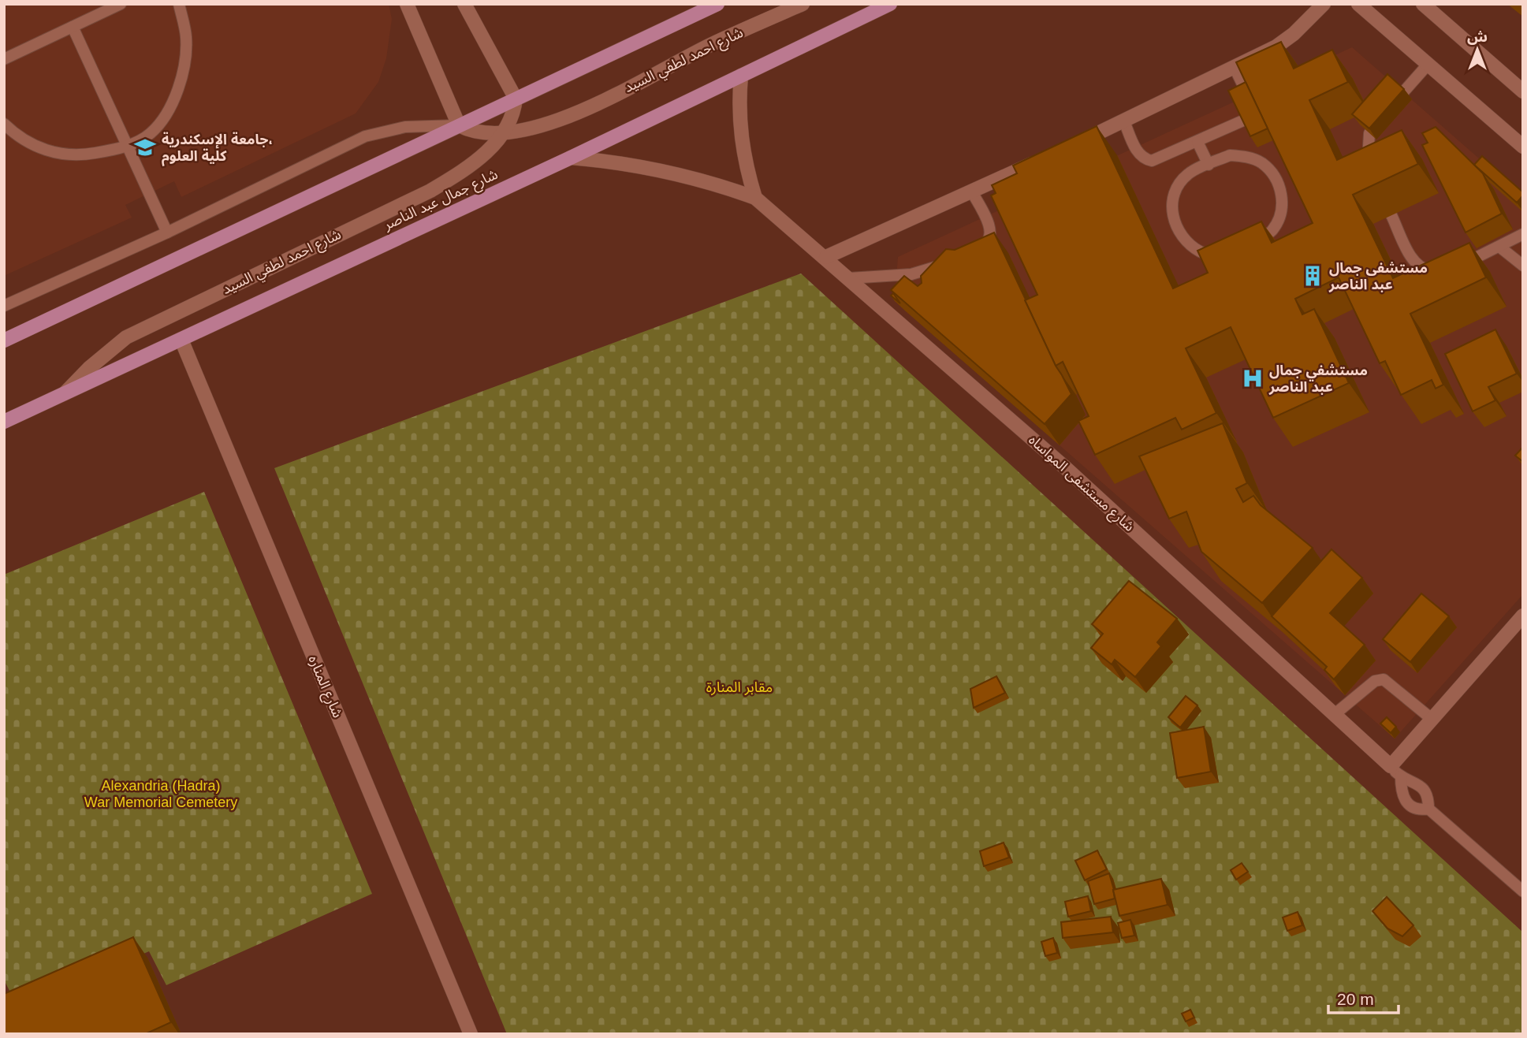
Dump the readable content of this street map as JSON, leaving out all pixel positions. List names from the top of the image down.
{
  "streets": {
    "main road": ["شارع جمال عبد الناصر"],
    "street": ["شارع احمد لطفي السيد", "شارع مستشفى المواساه", "شارع المناره"]
  },
  "crossings": [
    ["شارع احمد لطفي السيد", "شارع جمال عبد الناصر"],
    ["شارع جمال عبد الناصر", "شارع مستشفى المواساه"],
    ["شارع جمال عبد الناصر", "شارع المناره"]
  ],
  "parks": ["مقابر المنارة", "Alexandria (Hadra) War Memorial Cemetery"],
  "places": {
    "school or university": ["جامعة الإسكندرية، كلية العلوم"],
    "building": ["مستشفى جمال عبد الناصر"],
    "hospital": ["مستشفي جمال عبد الناصر"]
  },
  "scale_bar": "20 m",
  "north": "top"
}
